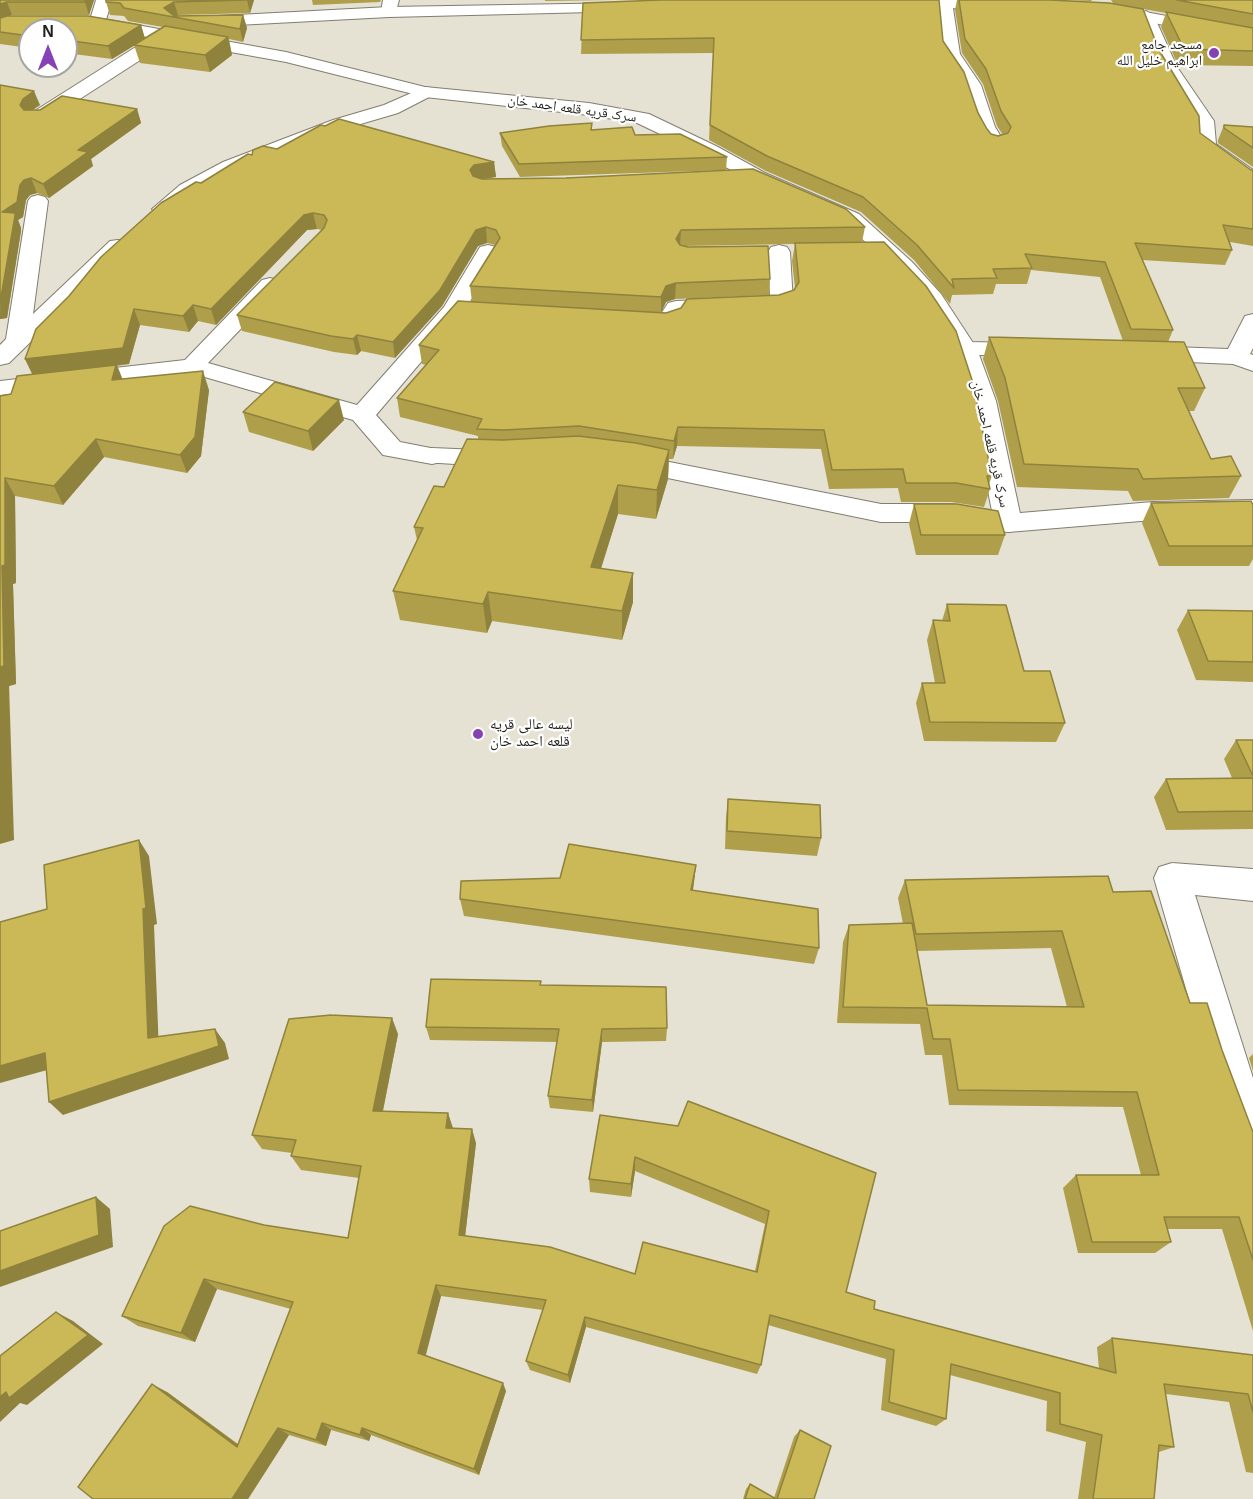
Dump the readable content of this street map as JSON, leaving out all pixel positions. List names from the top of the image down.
{
  "streets": {
    "street": ["سرک قریه قلعه احمد خان"]
  },
  "places": ["مسجد جامع ابراهیم خلیل الله", "لیسه عالی قریه قلعه احمد خان"],
  "north": "top"
}
